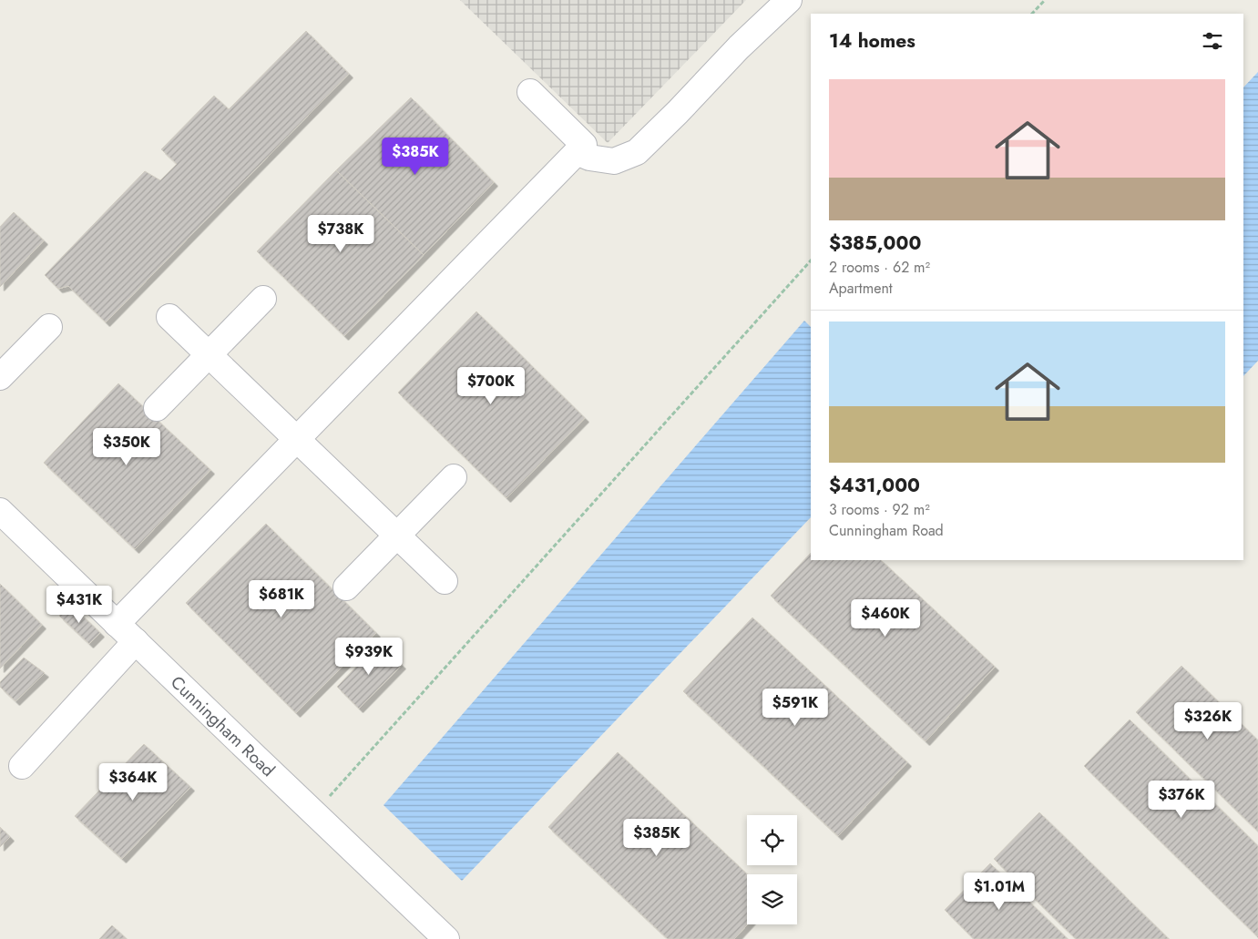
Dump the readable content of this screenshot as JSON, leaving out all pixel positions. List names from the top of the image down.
{
  "streets": {
    "street": ["Cunningham Road"]
  },
  "page": {
    "heading": "14 homes",
    "list": [
      {
        "name": "$385,000",
        "note": "2 rooms · 62 m² · Apartment"
      },
      {
        "name": "$431,000",
        "note": "3 rooms · 92 m² · Cunningham Road"
      }
    ],
    "price": [
      "$385K",
      "$738K",
      "$700K",
      "$350K",
      "$681K",
      "$431K",
      "$460K",
      "$939K",
      "$591K",
      "$326K",
      "$364K",
      "$376K",
      "$385K",
      "$1.01M"
    ]
  }
}
